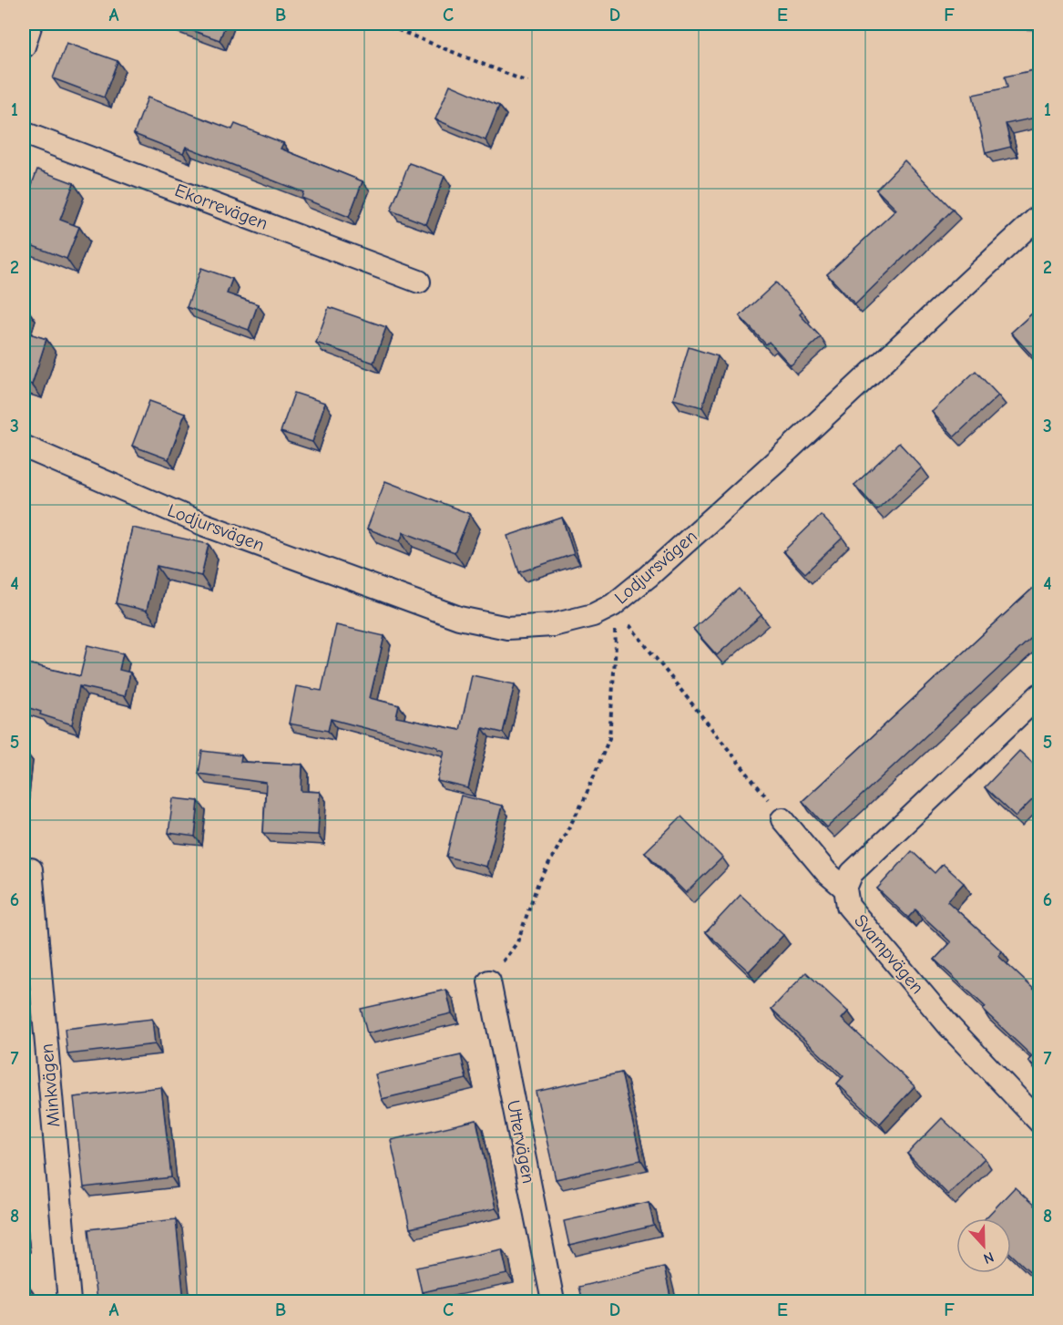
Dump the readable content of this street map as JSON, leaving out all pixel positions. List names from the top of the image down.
{
  "streets": {
    "street": [
      "Ekorrevägen",
      "Lodjursvägen",
      "Svampvägen",
      "Minkvägen",
      "Uttervägen"
    ]
  },
  "north": "bottom",
  "grid": {
    "columns": [
      "A",
      "B",
      "C",
      "D",
      "E",
      "F"
    ],
    "rows": [
      "1",
      "2",
      "3",
      "4",
      "5",
      "6",
      "7",
      "8"
    ]
  }
}
